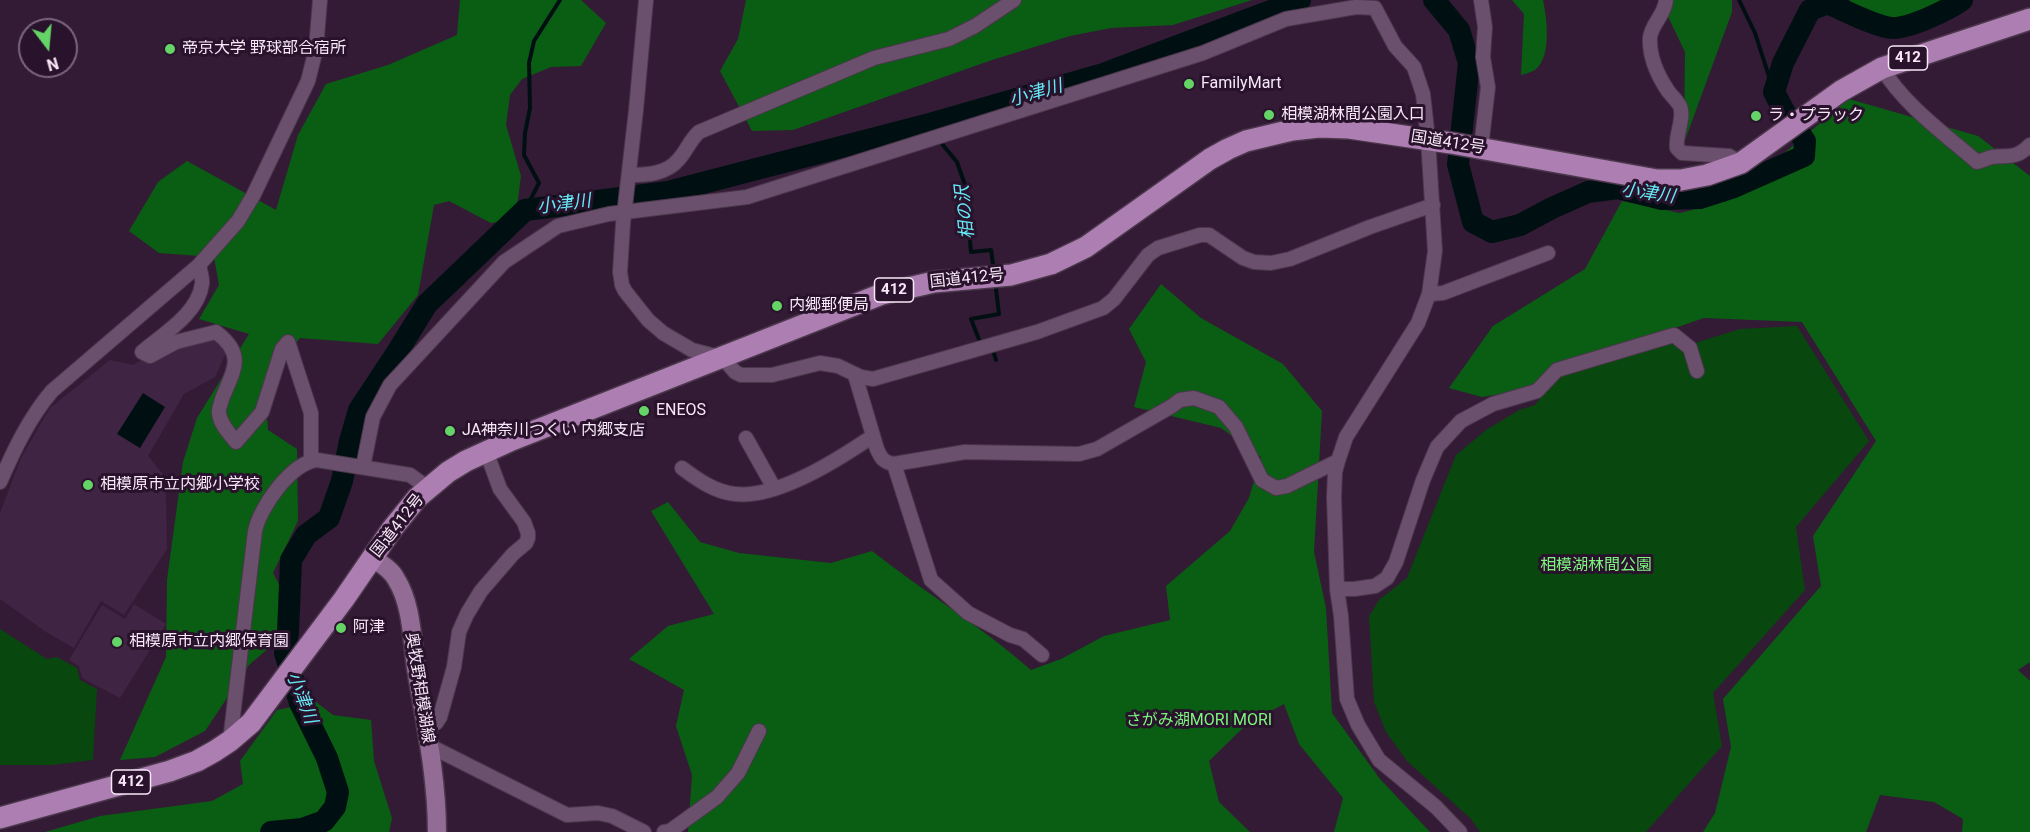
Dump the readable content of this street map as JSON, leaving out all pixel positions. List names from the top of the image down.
{
  "streets": {
    "highway": ["412", "国道412号"],
    "main road": ["奥牧野相模湖線"]
  },
  "crossings": [
    ["国道412号", "奥牧野相模湖線"]
  ],
  "water": ["小津川", "相の沢"],
  "parks": ["相模湖林間公園", "さがみ湖MORI MORI"],
  "places": [
    "帝京大学 野球部合宿所",
    "FamilyMart",
    "相模湖林間公園入口",
    "ラ・プラック",
    "内郷郵便局",
    "ENEOS",
    "JA神奈川つくい 内郷支店",
    "相模原市立内郷小学校",
    "阿津",
    "相模原市立内郷保育園"
  ],
  "north": "bottom"
}
